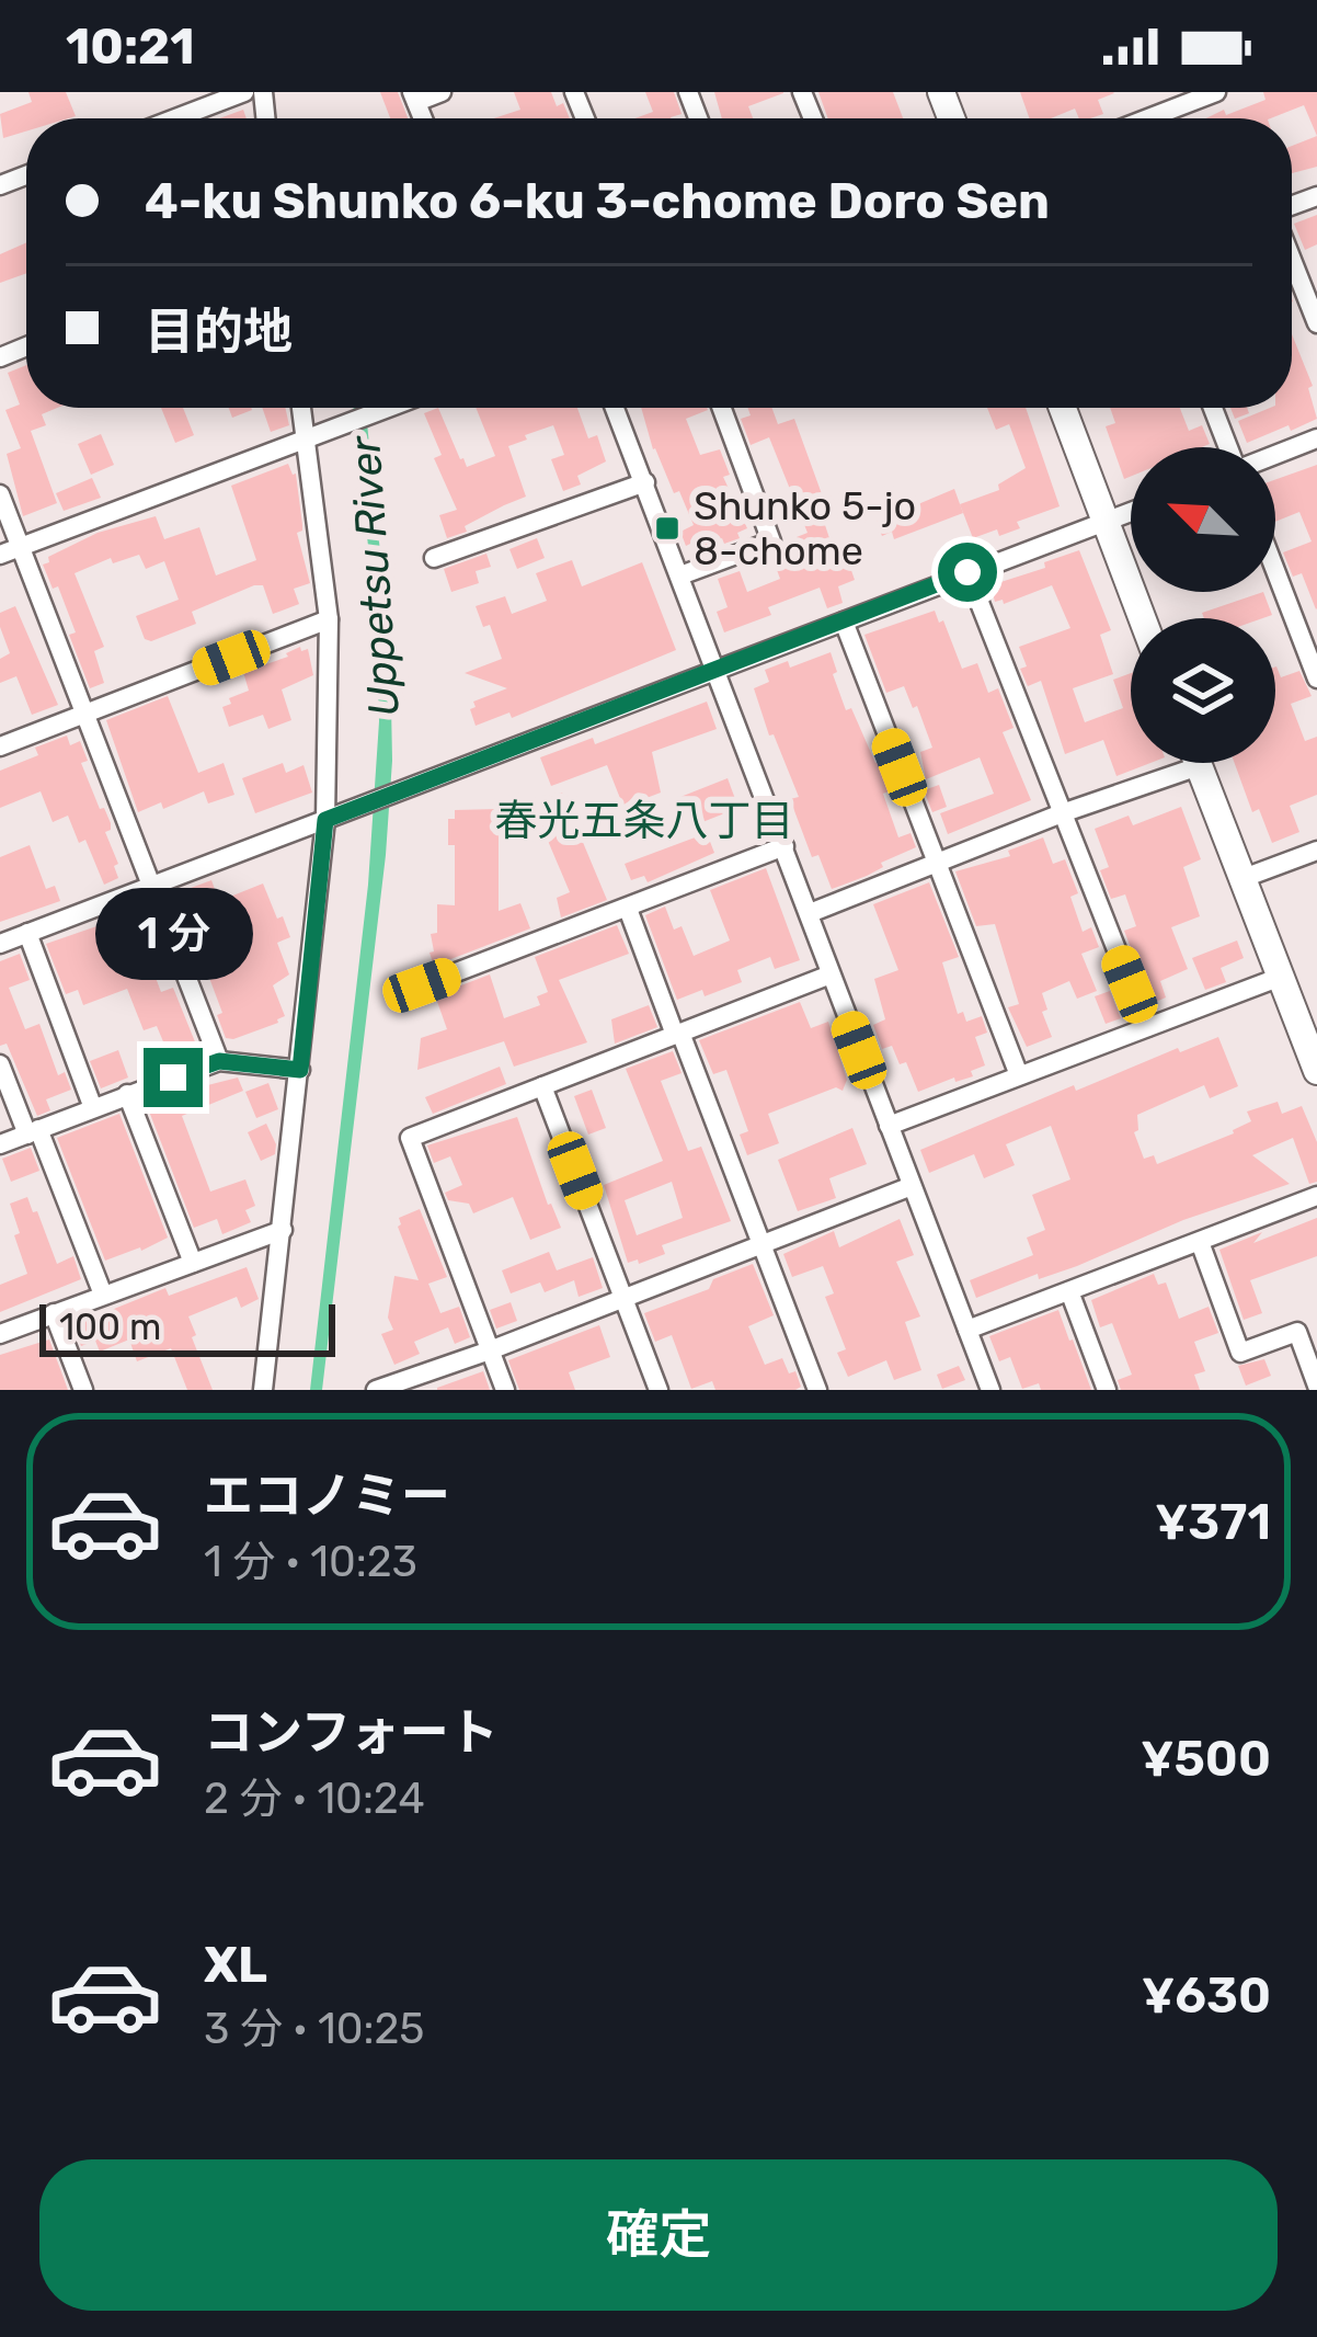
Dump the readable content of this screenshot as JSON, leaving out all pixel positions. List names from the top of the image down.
{
  "districts": ["春光五条八丁目"],
  "water": ["Uppetsu River"],
  "places": {
    "transit": ["Shunko 5-jo 8-chome"]
  },
  "scale_bar": "100 m",
  "north": "top left",
  "page": {
    "status": "10:21",
    "banner": ["4-ku Shunko 6-ku 3-chome Doro Sen", "目的地"],
    "bubble": "1 分",
    "scale": "100 m",
    "list": [
      {
        "name": "エコノミー",
        "note": "1 分 · 10:23",
        "value": "¥371"
      },
      {
        "name": "コンフォート",
        "note": "2 分 · 10:24",
        "value": "¥500"
      },
      {
        "name": "XL",
        "note": "3 分 · 10:25",
        "value": "¥630"
      }
    ],
    "buttons": "確定"
  }
}
